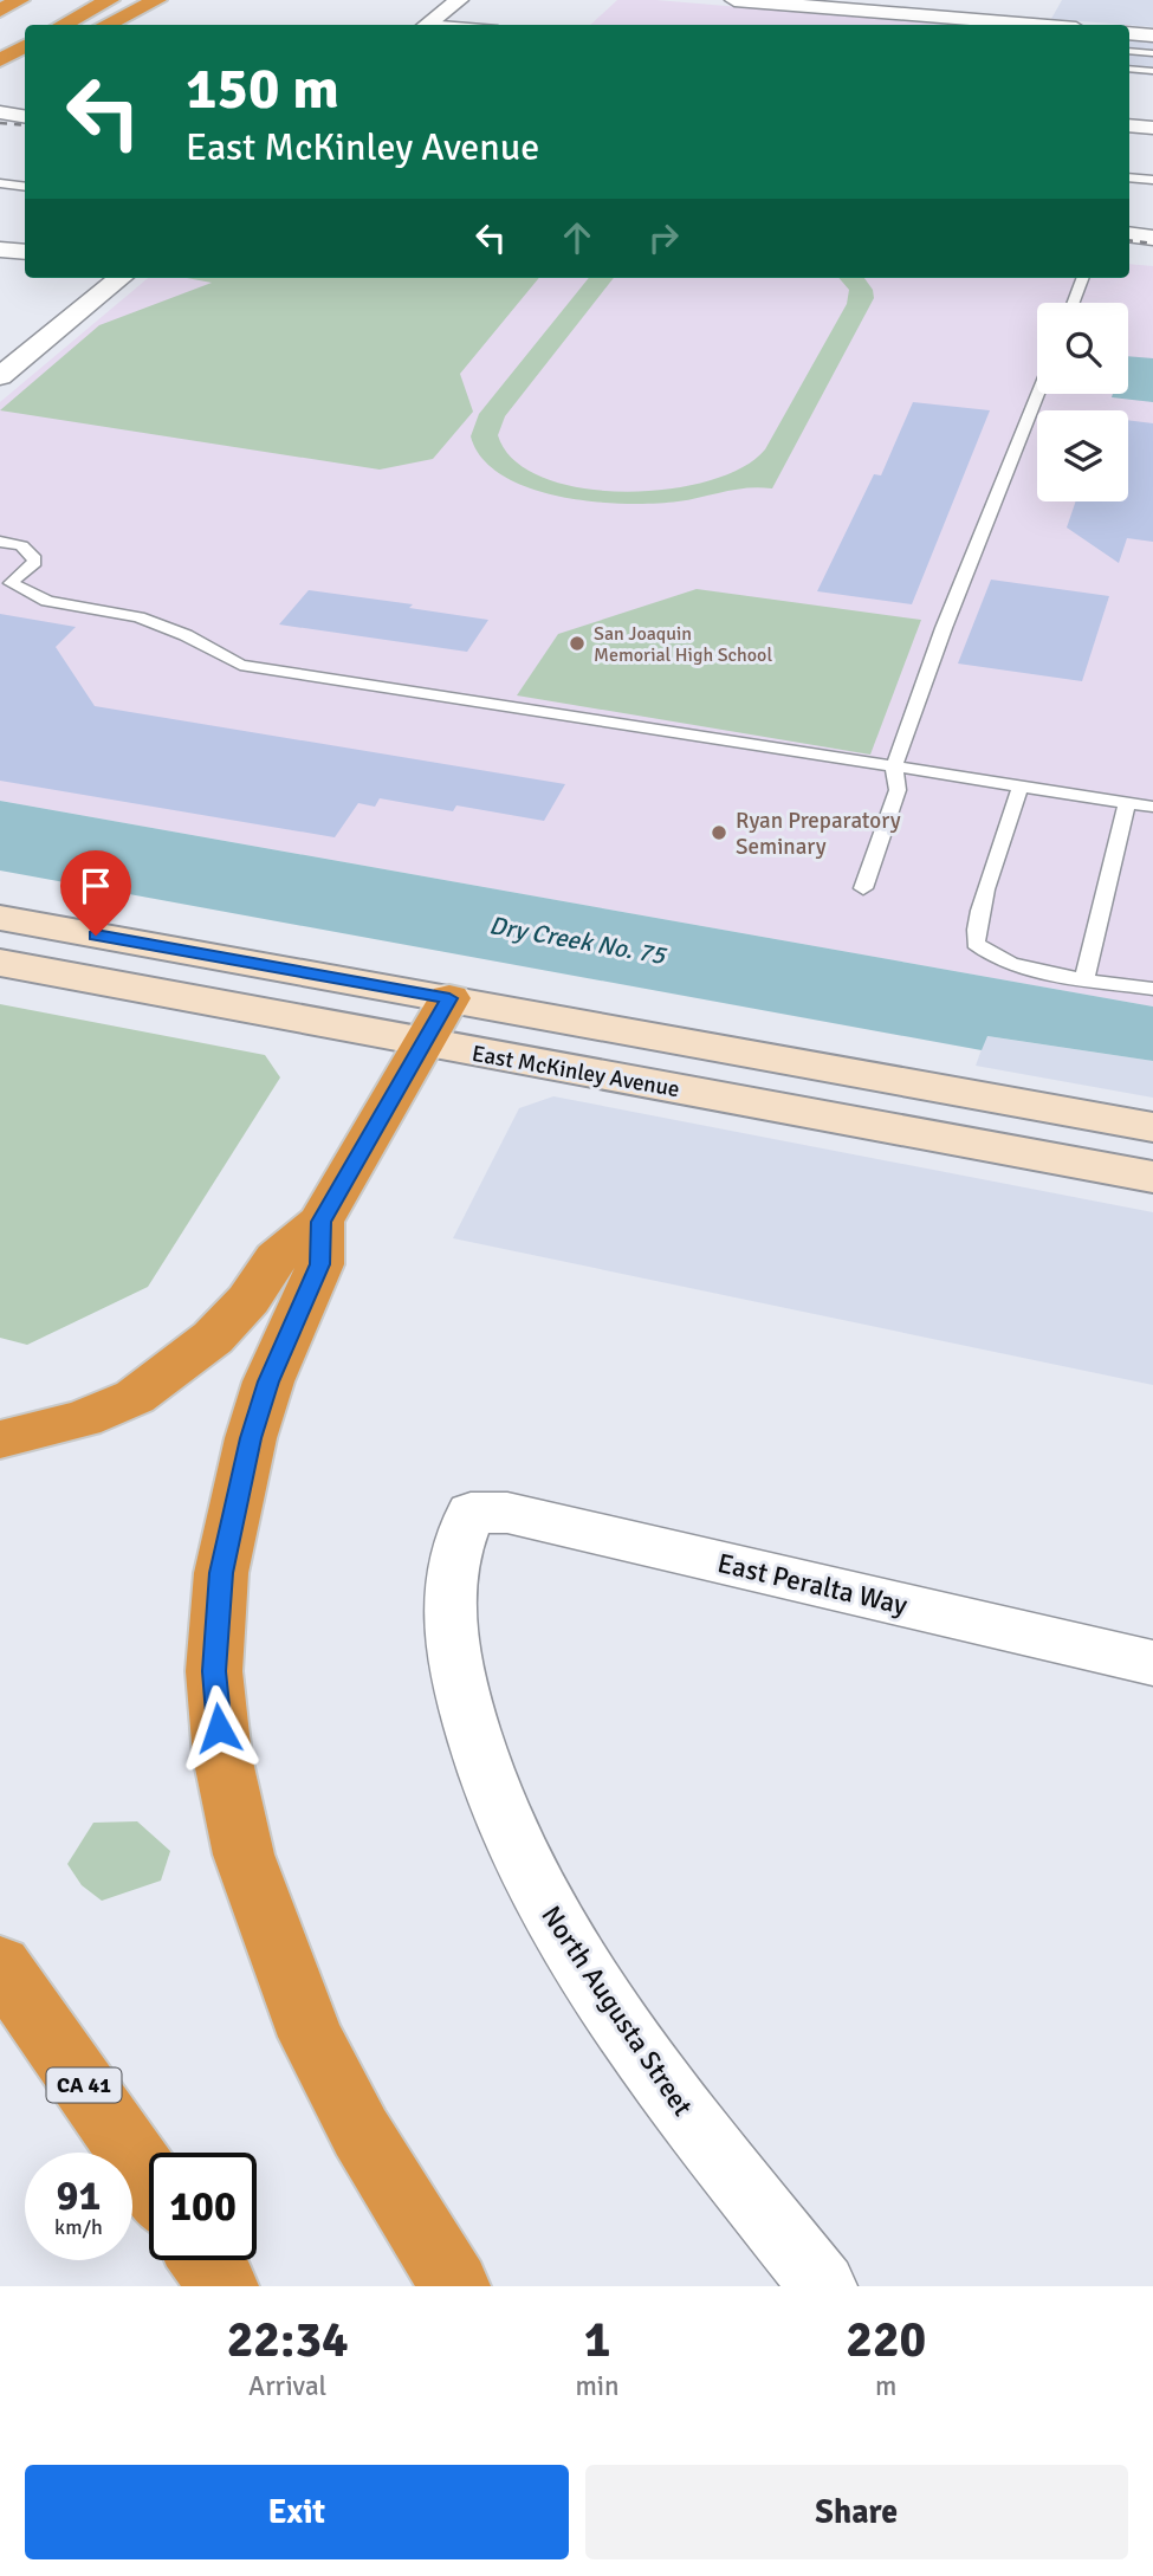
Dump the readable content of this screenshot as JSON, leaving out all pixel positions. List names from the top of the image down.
{
  "streets": {
    "highway": ["CA 41"],
    "main road": ["East McKinley Avenue"],
    "street": ["East Peralta Way", "North Augusta Street"]
  },
  "crossings": [
    ["East Peralta Way", "North Augusta Street"]
  ],
  "water": ["Dry Creek No. 75"],
  "places": ["San Joaquin Memorial High School", "Ryan Preparatory Seminary"],
  "page": {
    "turn": ["150 m", "East McKinley Avenue"],
    "speed": "91 km/h",
    "limit": "100",
    "eta": [
      "22:34",
      "Arrival",
      "1",
      "min",
      "220",
      "m"
    ],
    "buttons": ["Exit", "Share"]
  }
}
